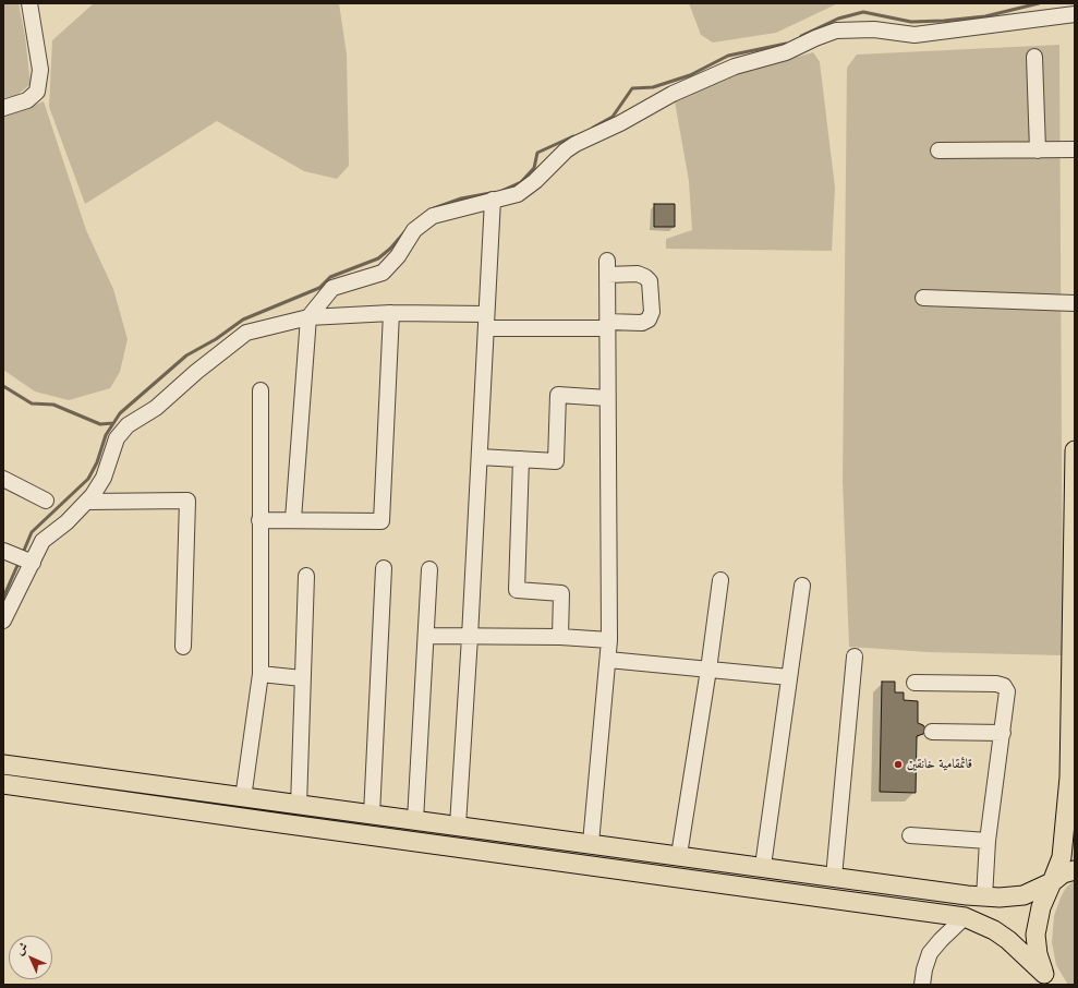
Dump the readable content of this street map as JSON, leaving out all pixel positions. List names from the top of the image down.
{
  "places": ["قائمقامية خانقين"],
  "north": "top left"
}
